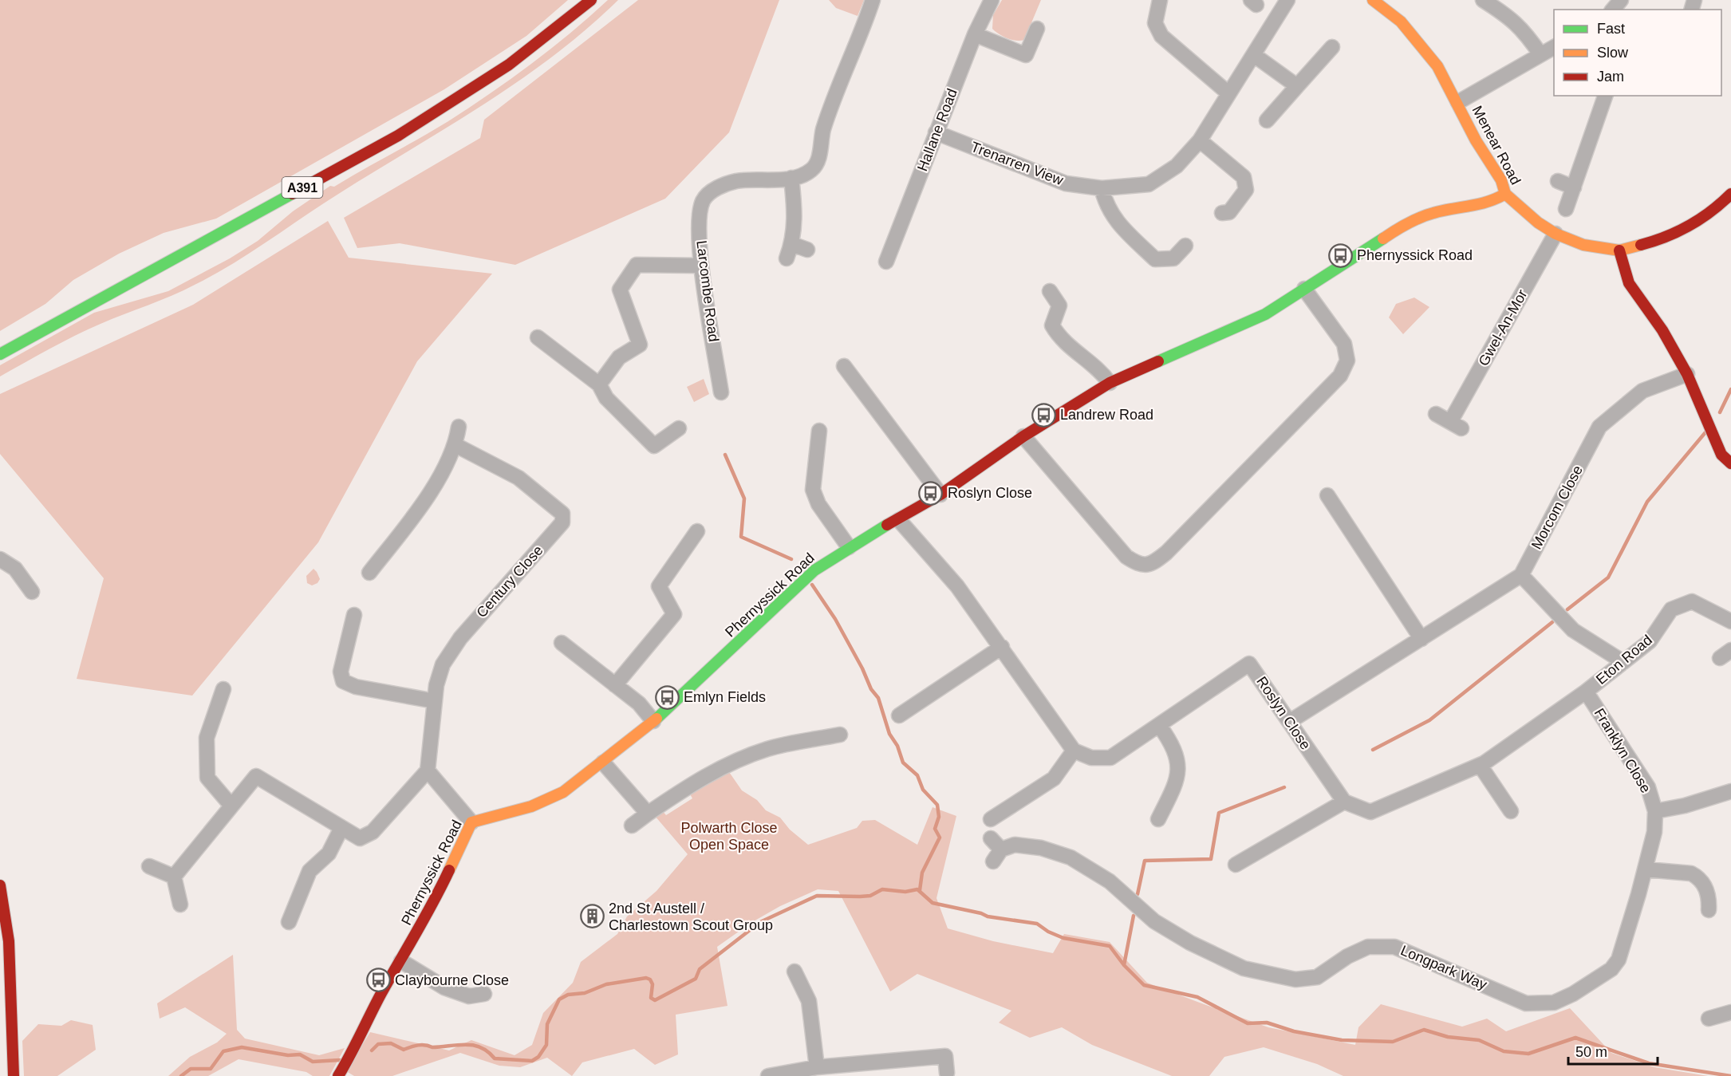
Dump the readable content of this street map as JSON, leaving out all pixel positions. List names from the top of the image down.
{
  "streets": {
    "main road": ["Menear Road", "A391", "Phernyssick Road"],
    "street": [
      "Hallane Road",
      "Trenarren View",
      "Larcombe Road",
      "Gwel-An-Mor",
      "Morcom Close",
      "Century Close",
      "Eton Road",
      "Roslyn Close",
      "Franklyn Close",
      "Longpark Way"
    ]
  },
  "crossings": [
    ["Hallane Road", "Trenarren View"],
    ["Menear Road", "Gwel-An-Mor"],
    ["Menear Road", "Phernyssick Road"],
    ["Morcom Close", "Roslyn Close"],
    ["Eton Road", "Franklyn Close"],
    ["Franklyn Close", "Longpark Way"]
  ],
  "parks": ["Polwarth Close Open Space"],
  "places": {
    "bus stop": [
      "Phernyssick Road",
      "Landrew Road",
      "Roslyn Close",
      "Emlyn Fields",
      "Claybourne Close"
    ],
    "building": ["2nd St Austell / Charlestown Scout Group"]
  },
  "legend": ["Fast", "Slow", "Jam"],
  "scale_bar": "50 m"
}
